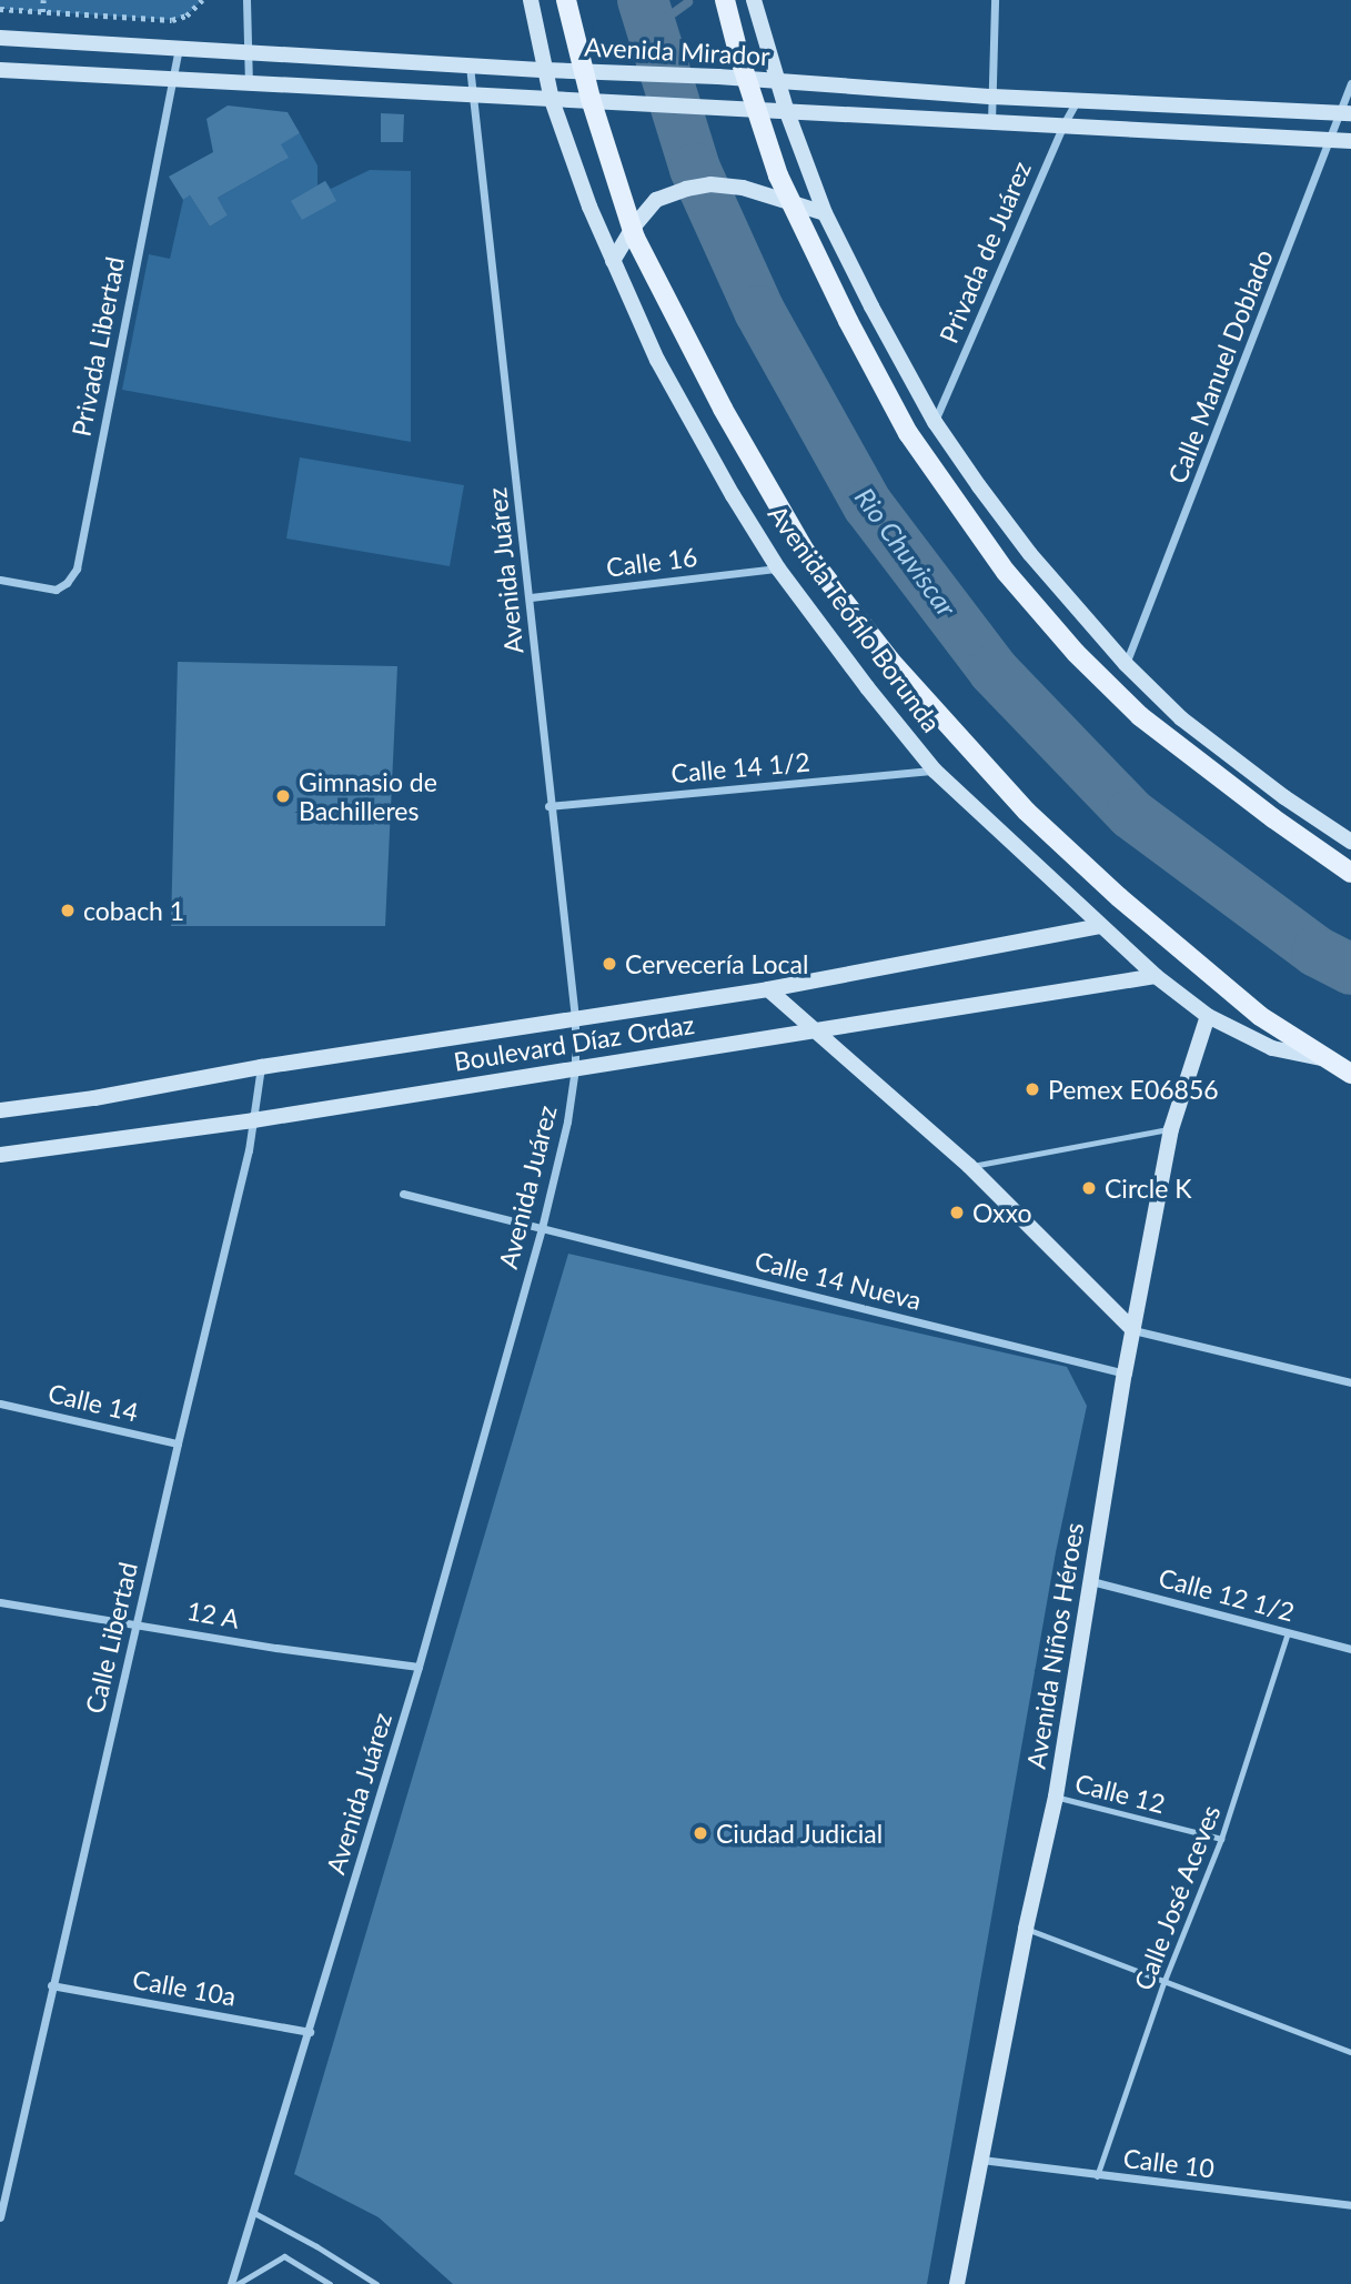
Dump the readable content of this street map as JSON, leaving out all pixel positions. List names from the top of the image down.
{
  "streets": {
    "main road": [
      "Avenida Mirador",
      "Avenida Teófilo Borunda",
      "Boulevard Díaz Ordaz",
      "Avenida Niños Héroes"
    ],
    "street": [
      "Privada de Juárez",
      "Privada Libertad",
      "Calle Manuel Doblado",
      "Calle 16",
      "Avenida Juárez",
      "Calle 14 1/2",
      "Calle 14 Nueva",
      "Calle 14",
      "Calle 12 1/2",
      "12 A",
      "Calle Libertad",
      "Calle 10a",
      "Calle 10"
    ],
    "lane": ["Calle 12", "Calle José Aceves"]
  },
  "crossings": [
    ["Avenida Mirador", "Privada de Juárez"],
    ["Avenida Mirador", "Privada Libertad"],
    ["Avenida Mirador", "Calle Manuel Doblado"],
    ["Avenida Mirador", "Avenida Juárez"],
    ["Avenida Mirador", "Avenida Teófilo Borunda"],
    ["Calle 16", "Avenida Juárez"],
    ["Calle 16", "Avenida Teófilo Borunda"],
    ["Avenida Juárez", "Calle 14 1/2"],
    ["Avenida Juárez", "Boulevard Díaz Ordaz"],
    ["Avenida Juárez", "Calle 14 Nueva"],
    ["Avenida Juárez", "12 A"],
    ["Avenida Juárez", "Calle 10a"],
    ["Avenida Teófilo Borunda", "Calle 14 1/2"],
    ["Avenida Teófilo Borunda", "Boulevard Díaz Ordaz"],
    ["Avenida Teófilo Borunda", "Avenida Niños Héroes"],
    ["Boulevard Díaz Ordaz", "Calle Libertad"],
    ["Calle 14 Nueva", "Avenida Niños Héroes"],
    ["Calle 14", "Calle Libertad"],
    ["Calle 12 1/2", "Avenida Niños Héroes"],
    ["Calle 12 1/2", "Calle José Aceves"],
    ["12 A", "Calle Libertad"],
    ["Calle Libertad", "Calle 10a"],
    ["Avenida Niños Héroes", "Calle 12"],
    ["Avenida Niños Héroes", "Calle 10"],
    ["Calle 12", "Calle José Aceves"],
    ["Calle José Aceves", "Calle 10"]
  ],
  "water": ["Rio Chuviscar"],
  "places": [
    "Gimnasio de Bachilleres",
    "cobach 1",
    "Cervecería Local",
    "Pemex E06856",
    "Circle K",
    "Oxxo",
    "Ciudad Judicial"
  ]
}
